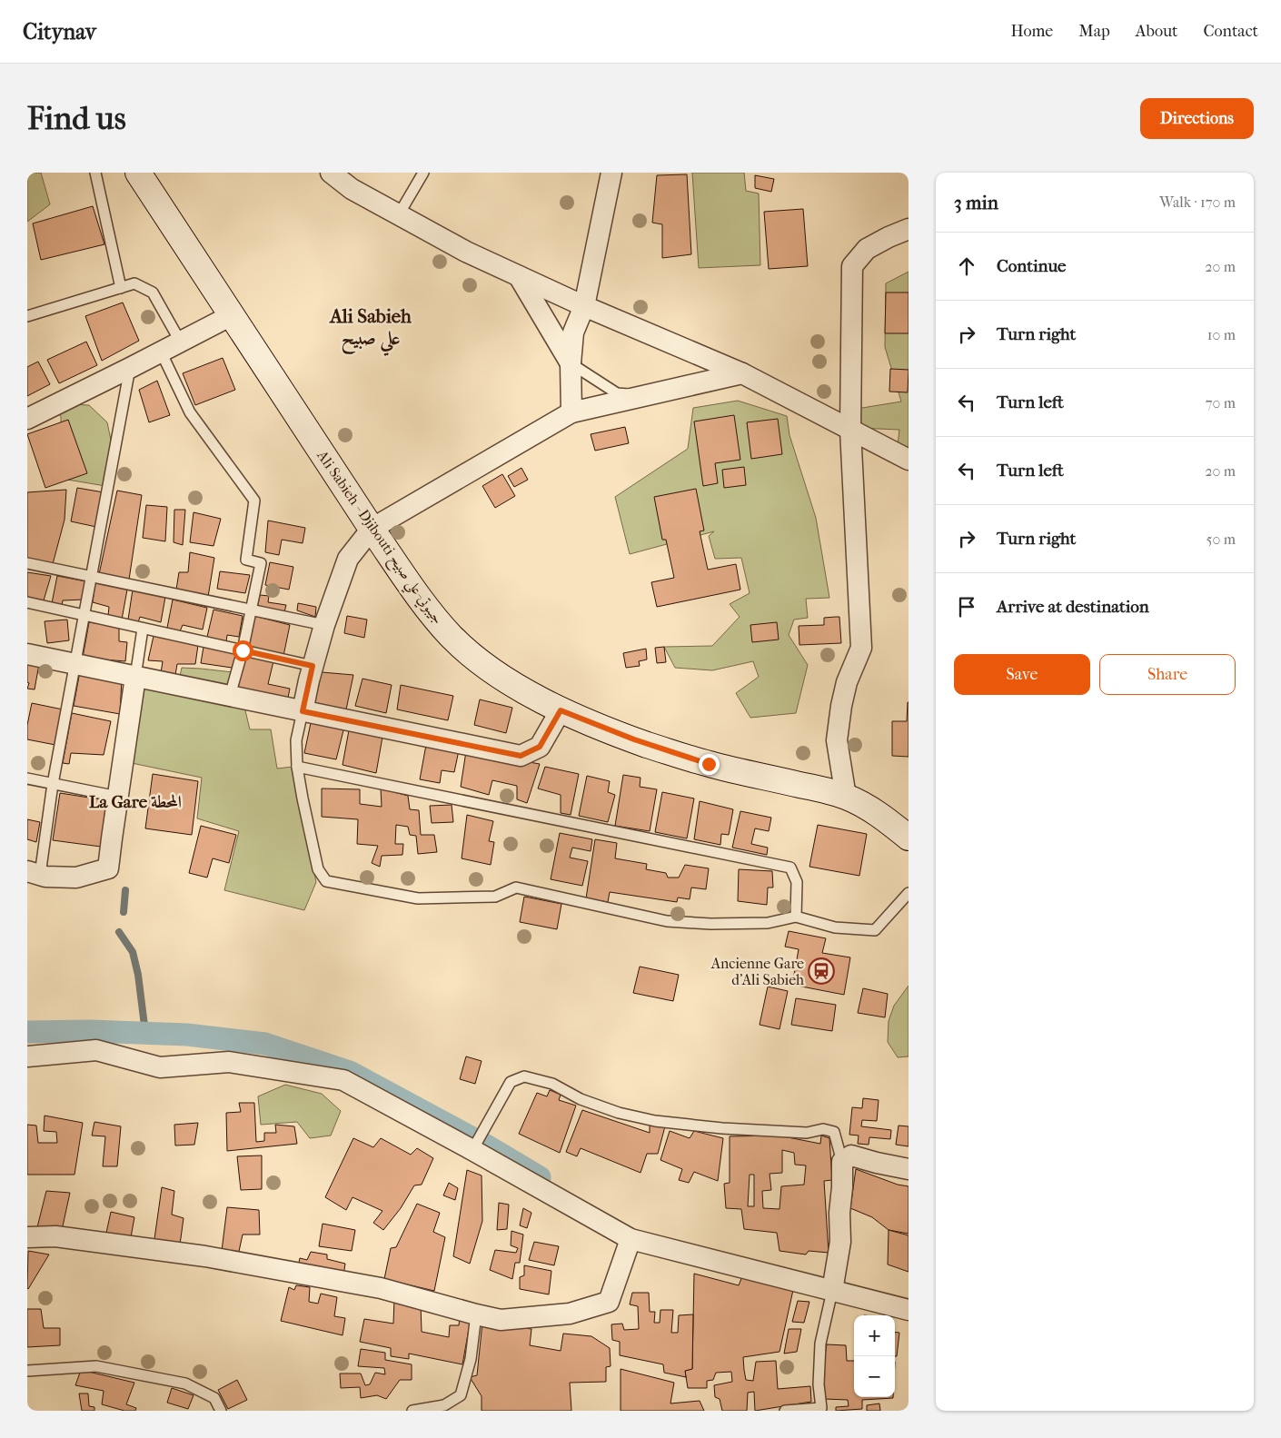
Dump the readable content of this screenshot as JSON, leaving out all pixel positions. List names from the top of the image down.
{
  "streets": {
    "main road": ["Ali Sabieh - Djibouti جيبوتي-علي صبيح"]
  },
  "districts": ["Ali Sabieh علي صبيح", "La Gare المحطة"],
  "places": {
    "station": ["Ancienne Gare d'Ali Sabieh"]
  },
  "page": {
    "header": "Citynav",
    "nav": [
      "Home",
      "Map",
      "About",
      "Contact"
    ],
    "buttons": [
      "Directions",
      ["Save", "Share"]
    ],
    "title": "Find us",
    "heading": ["3 min", "Walk · 170 m"],
    "list": [
      ["Continue", "20 m"],
      ["Turn right", "10 m"],
      ["Turn left", "70 m"],
      ["Turn left", "20 m"],
      ["Turn right", "50 m"],
      "Arrive at destination"
    ],
    "map_buttons": ["+", "−"]
  }
}
